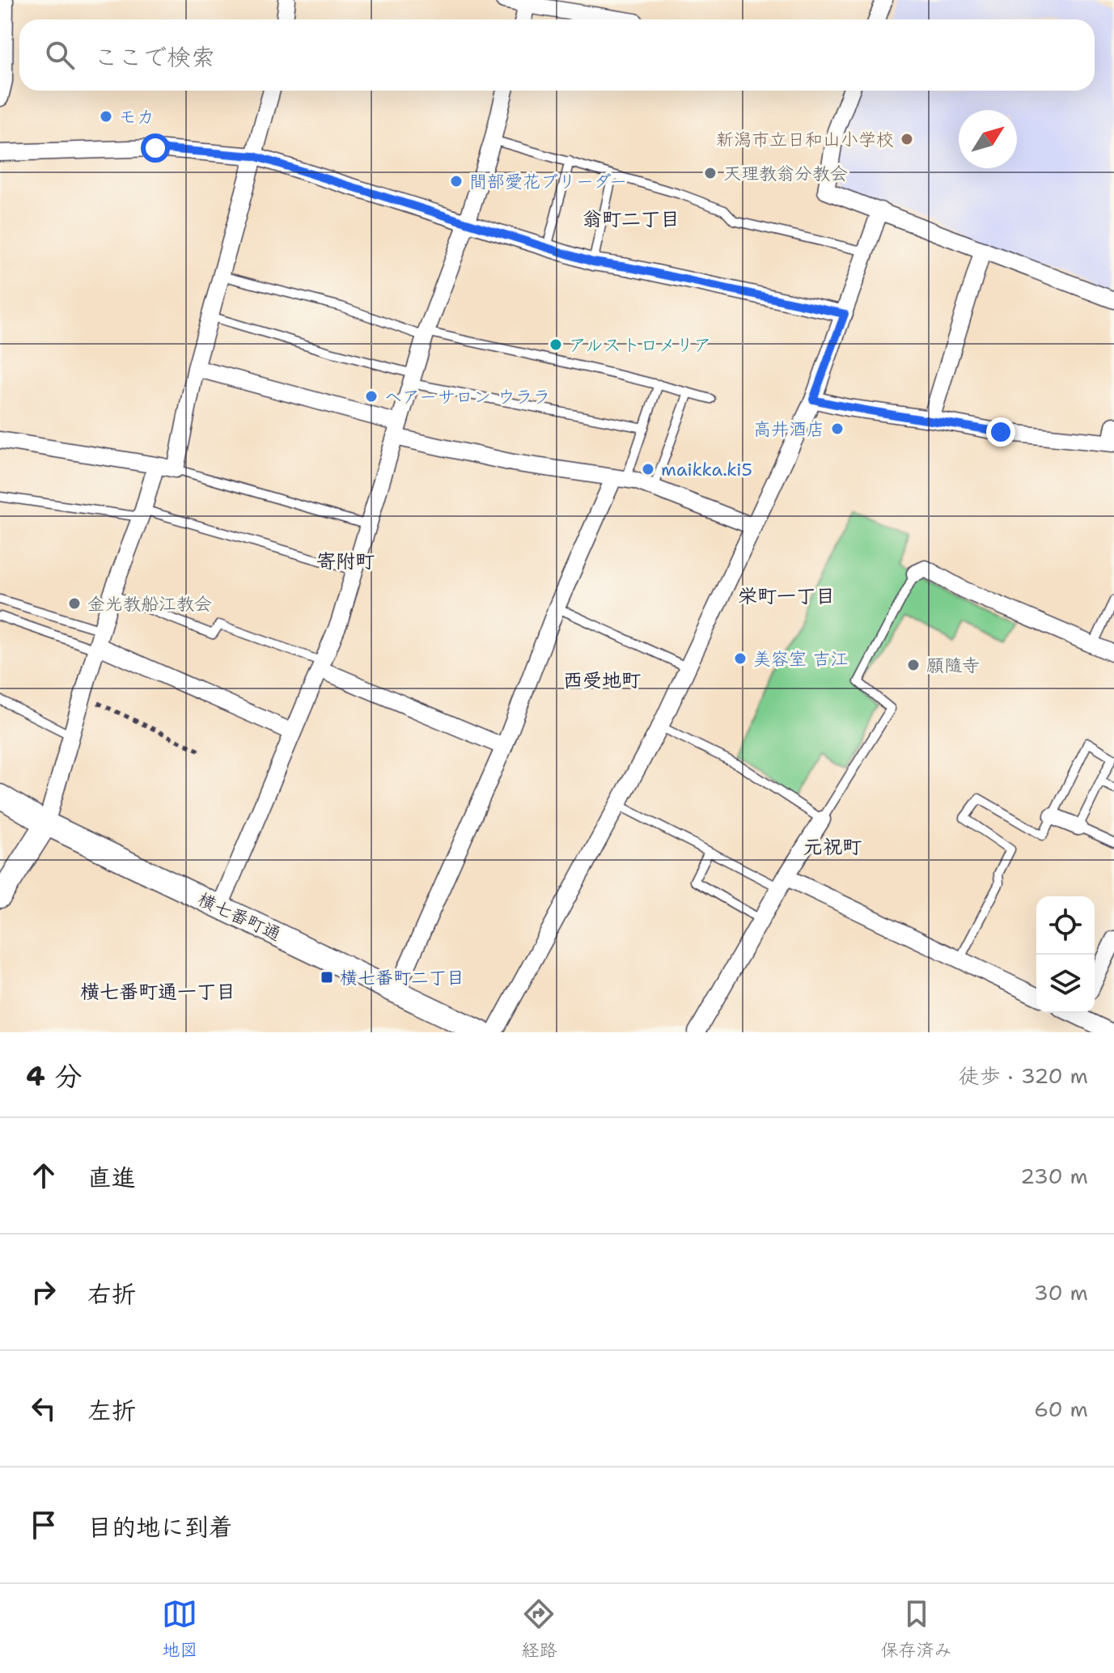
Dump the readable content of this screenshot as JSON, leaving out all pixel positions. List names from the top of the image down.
{
  "streets": {
    "street": ["横七番町通"]
  },
  "districts": [
    "翁町二丁目",
    "寄附町",
    "栄町一丁目",
    "西受地町",
    "元祝町",
    "横七番町通一丁目"
  ],
  "places": {
    "other": [
      "モカ",
      "新潟市立日和山小学校",
      "天理教翁分教会",
      "間部愛花ブリーダー",
      "アルストロメリア",
      "ヘアーサロン ウララ",
      "高井酒店",
      "maikka.ki5",
      "金光教船江教会",
      "美容室 吉江",
      "願隨寺"
    ],
    "transit": ["横七番町二丁目"]
  },
  "north": "top right",
  "page": {
    "search": "ここで検索",
    "heading": ["4 分", "徒歩 · 320 m"],
    "list": [
      ["直進", "230 m"],
      ["右折", "30 m"],
      ["左折", "60 m"],
      "目的地に到着"
    ],
    "nav": ["地図", "経路", "保存済み"]
  }
}
